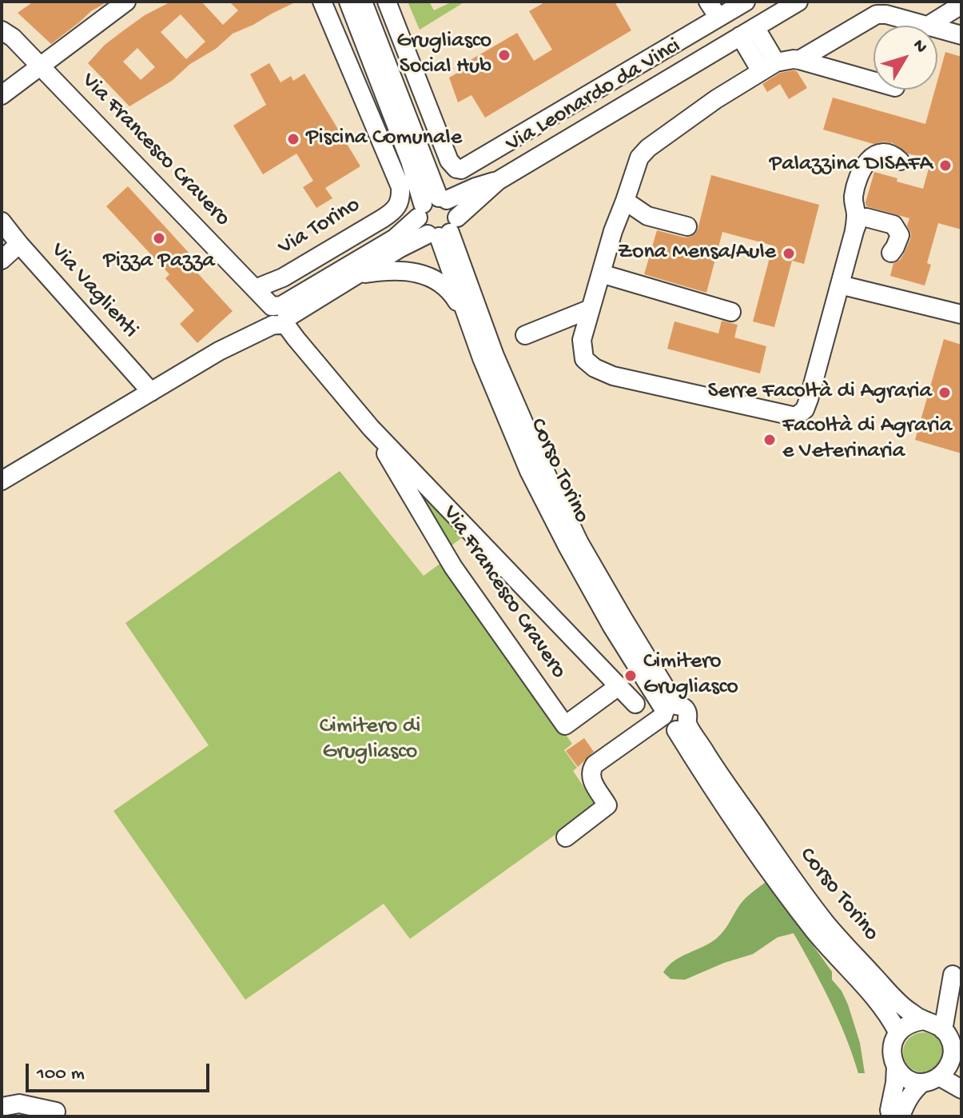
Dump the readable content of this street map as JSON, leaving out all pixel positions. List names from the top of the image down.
{
  "streets": {
    "street": [
      "Via Leonardo da Vinci",
      "Via Francesco Cravero",
      "Via Torino",
      "Via Vaglienti",
      "Corso Torino"
    ]
  },
  "crossings": [
    ["Via Leonardo da Vinci", "Via Francesco Cravero"],
    ["Via Leonardo da Vinci", "Via Vaglienti"],
    ["Via Leonardo da Vinci", "Corso Torino"],
    ["Via Francesco Cravero", "Via Torino"]
  ],
  "parks": ["Cimitero di Grugliasco"],
  "places": [
    "Grugliasco Social Hub",
    "Piscina Comunale",
    "Palazzina DISAFA",
    "Pizza Pazza",
    "Zona Mensa/Aule",
    "Serre Facoltà di Agraria",
    "Facoltà di Agraria e Veterinaria",
    "Cimitero Grugliasco"
  ],
  "scale_bar": "100 m",
  "north": "top right"
}
